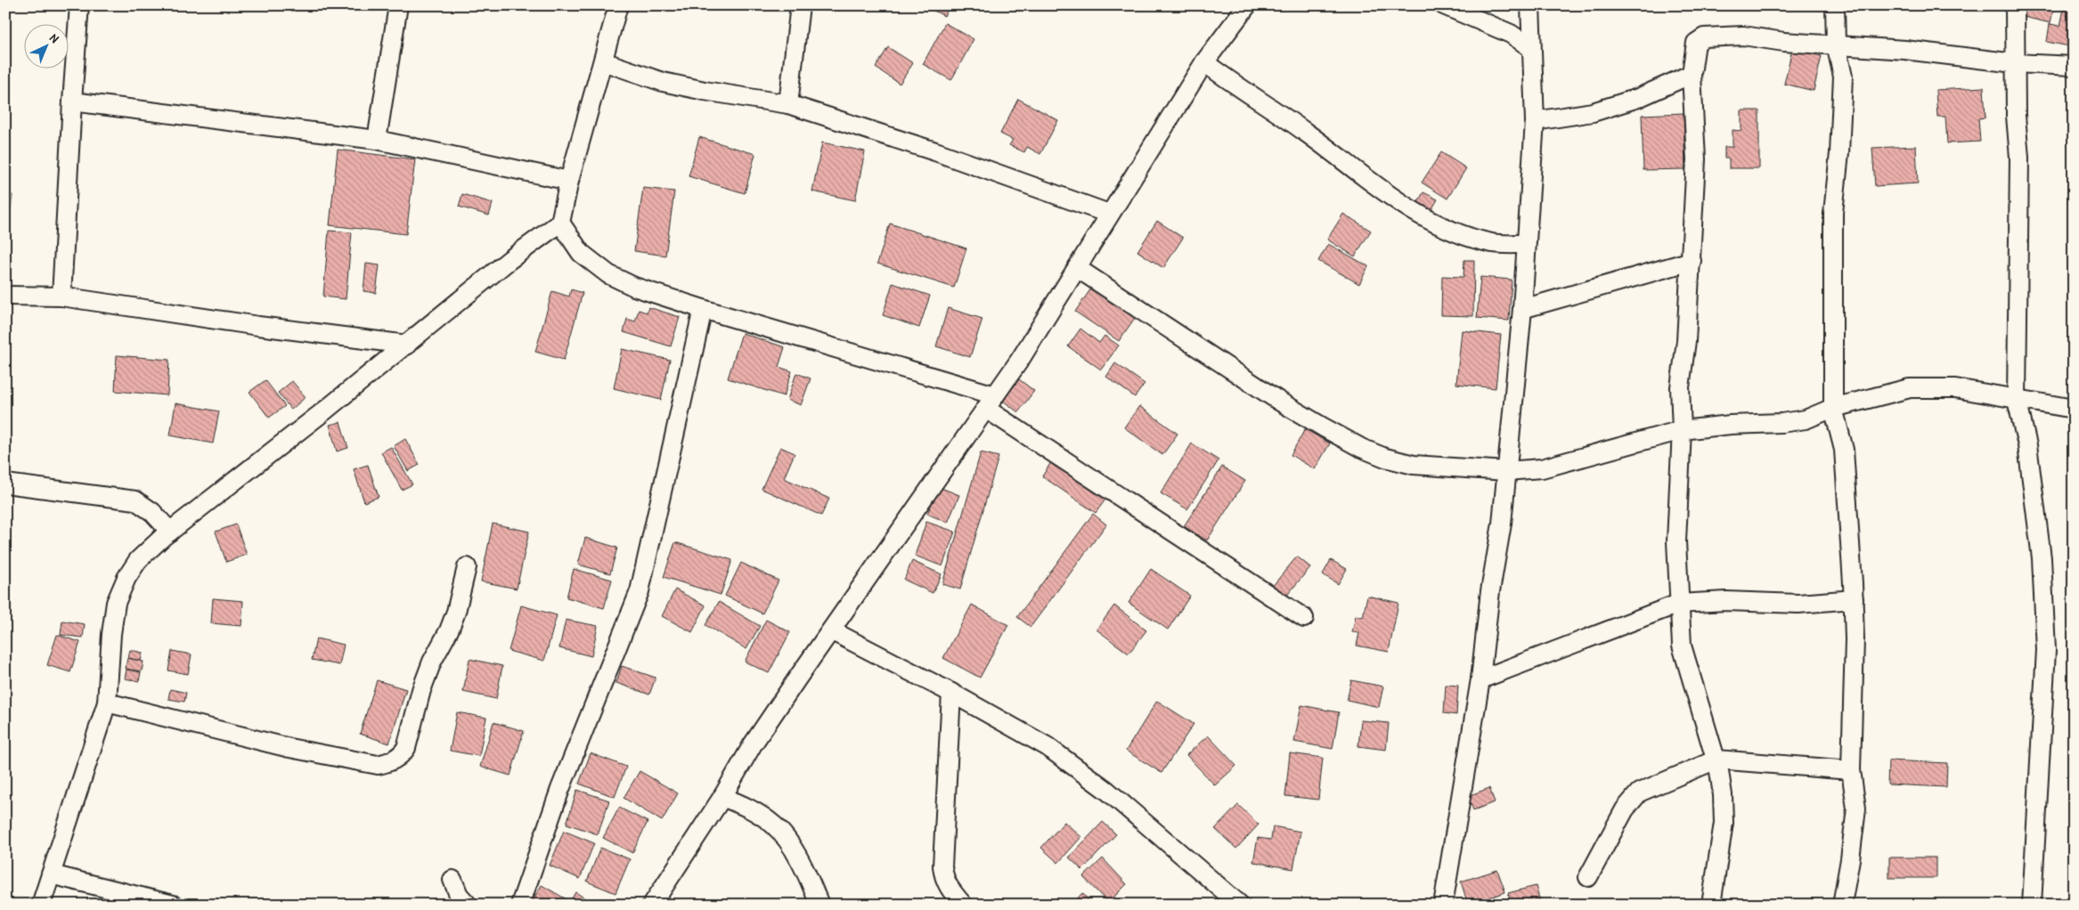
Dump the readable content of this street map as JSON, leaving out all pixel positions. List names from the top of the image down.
{
  "north": "top right"
}
